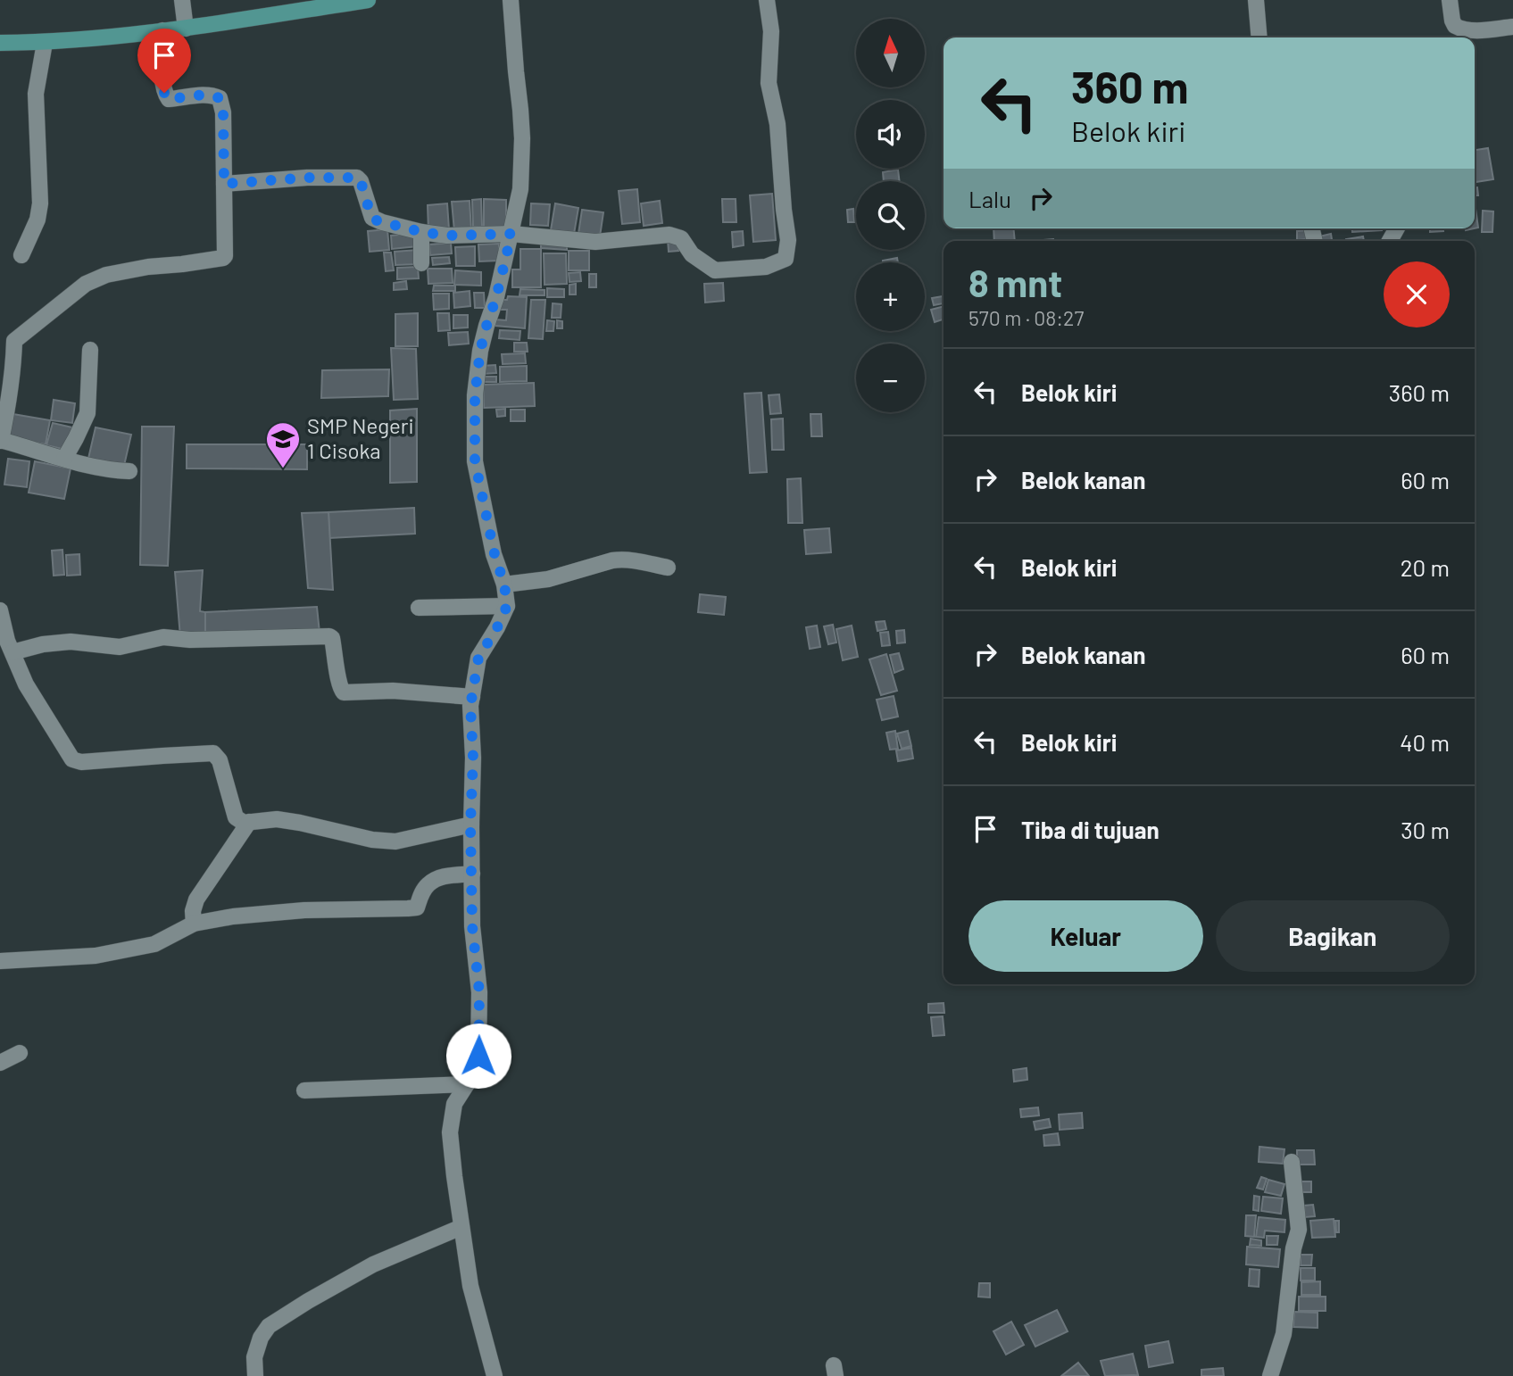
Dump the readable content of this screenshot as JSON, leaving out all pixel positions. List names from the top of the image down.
{
  "places": {
    "school or university": ["SMP Negeri 1 Cisoka"]
  },
  "north": "top",
  "page": {
    "map_buttons": ["+", "−"],
    "turn": ["360 m", "Belok kiri"],
    "then": "Lalu",
    "heading": ["8 mnt", "570 m · 08:27"],
    "list": [
      {
        "name": "Belok kiri",
        "value": "360 m"
      },
      {
        "name": "Belok kanan",
        "value": "60 m"
      },
      {
        "name": "Belok kiri",
        "value": "20 m"
      },
      {
        "name": "Belok kanan",
        "value": "60 m"
      },
      {
        "name": "Belok kiri",
        "value": "40 m"
      },
      {
        "name": "Tiba di tujuan",
        "value": "30 m"
      }
    ],
    "buttons": ["Keluar", "Bagikan"]
  }
}
